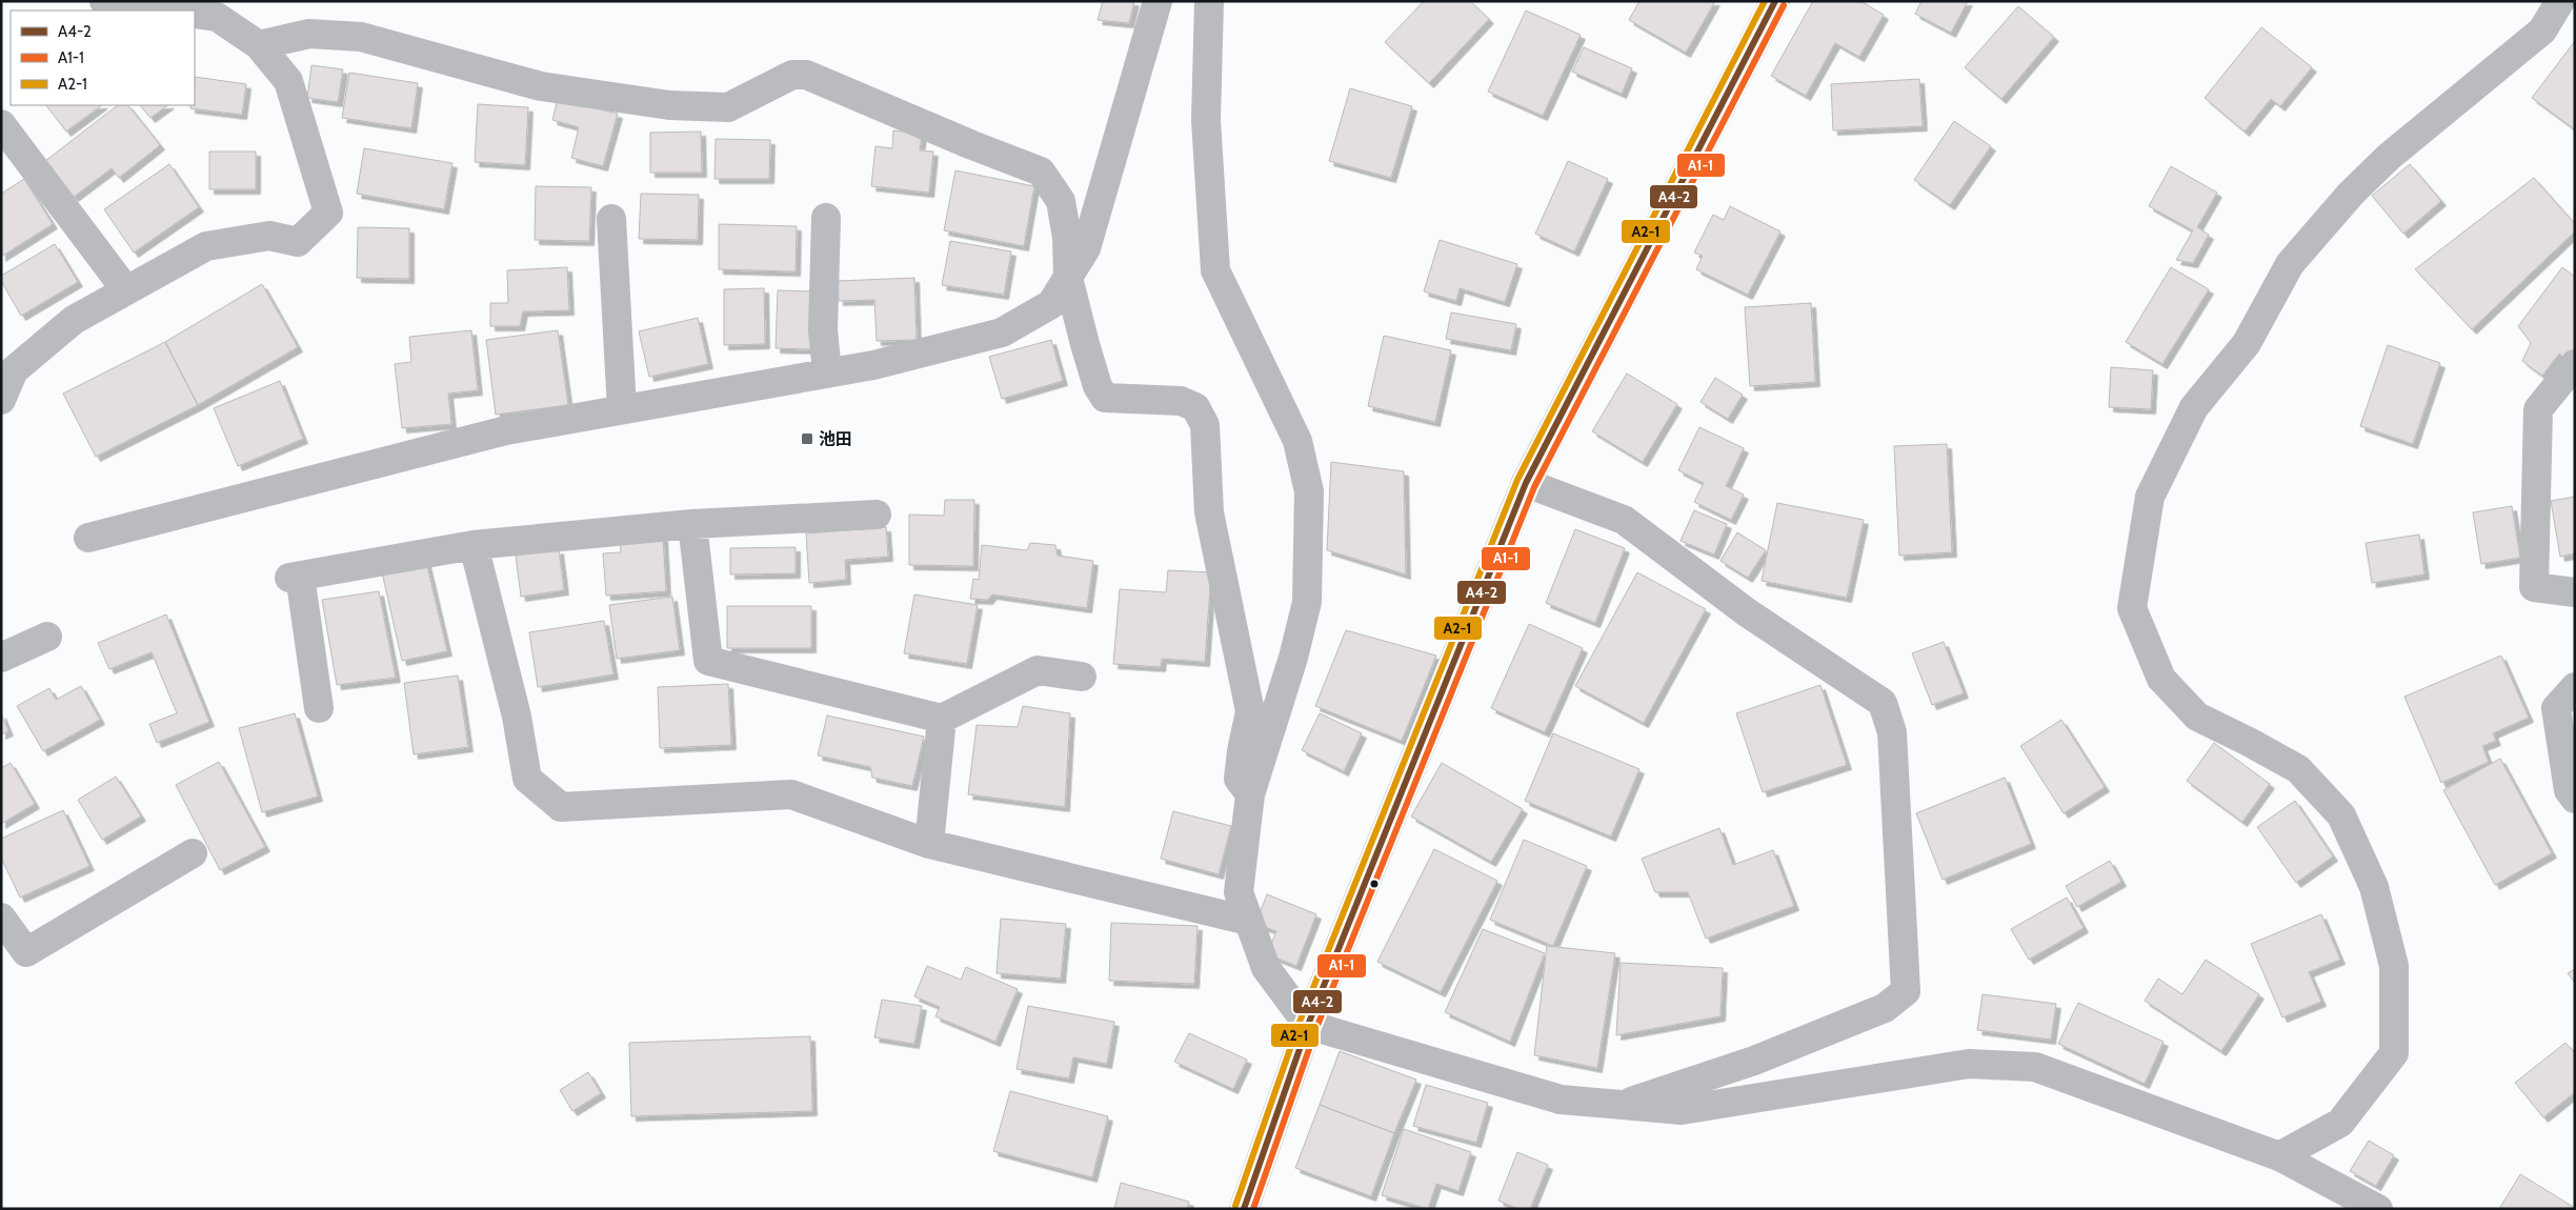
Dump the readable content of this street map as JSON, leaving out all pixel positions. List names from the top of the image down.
{
  "places": {
    "transit": ["池田"]
  },
  "lines": ["transit line A4-2", "transit line A2-1", "transit line A1-1"],
  "legend": ["A4-2", "A1-1", "A2-1"]
}
